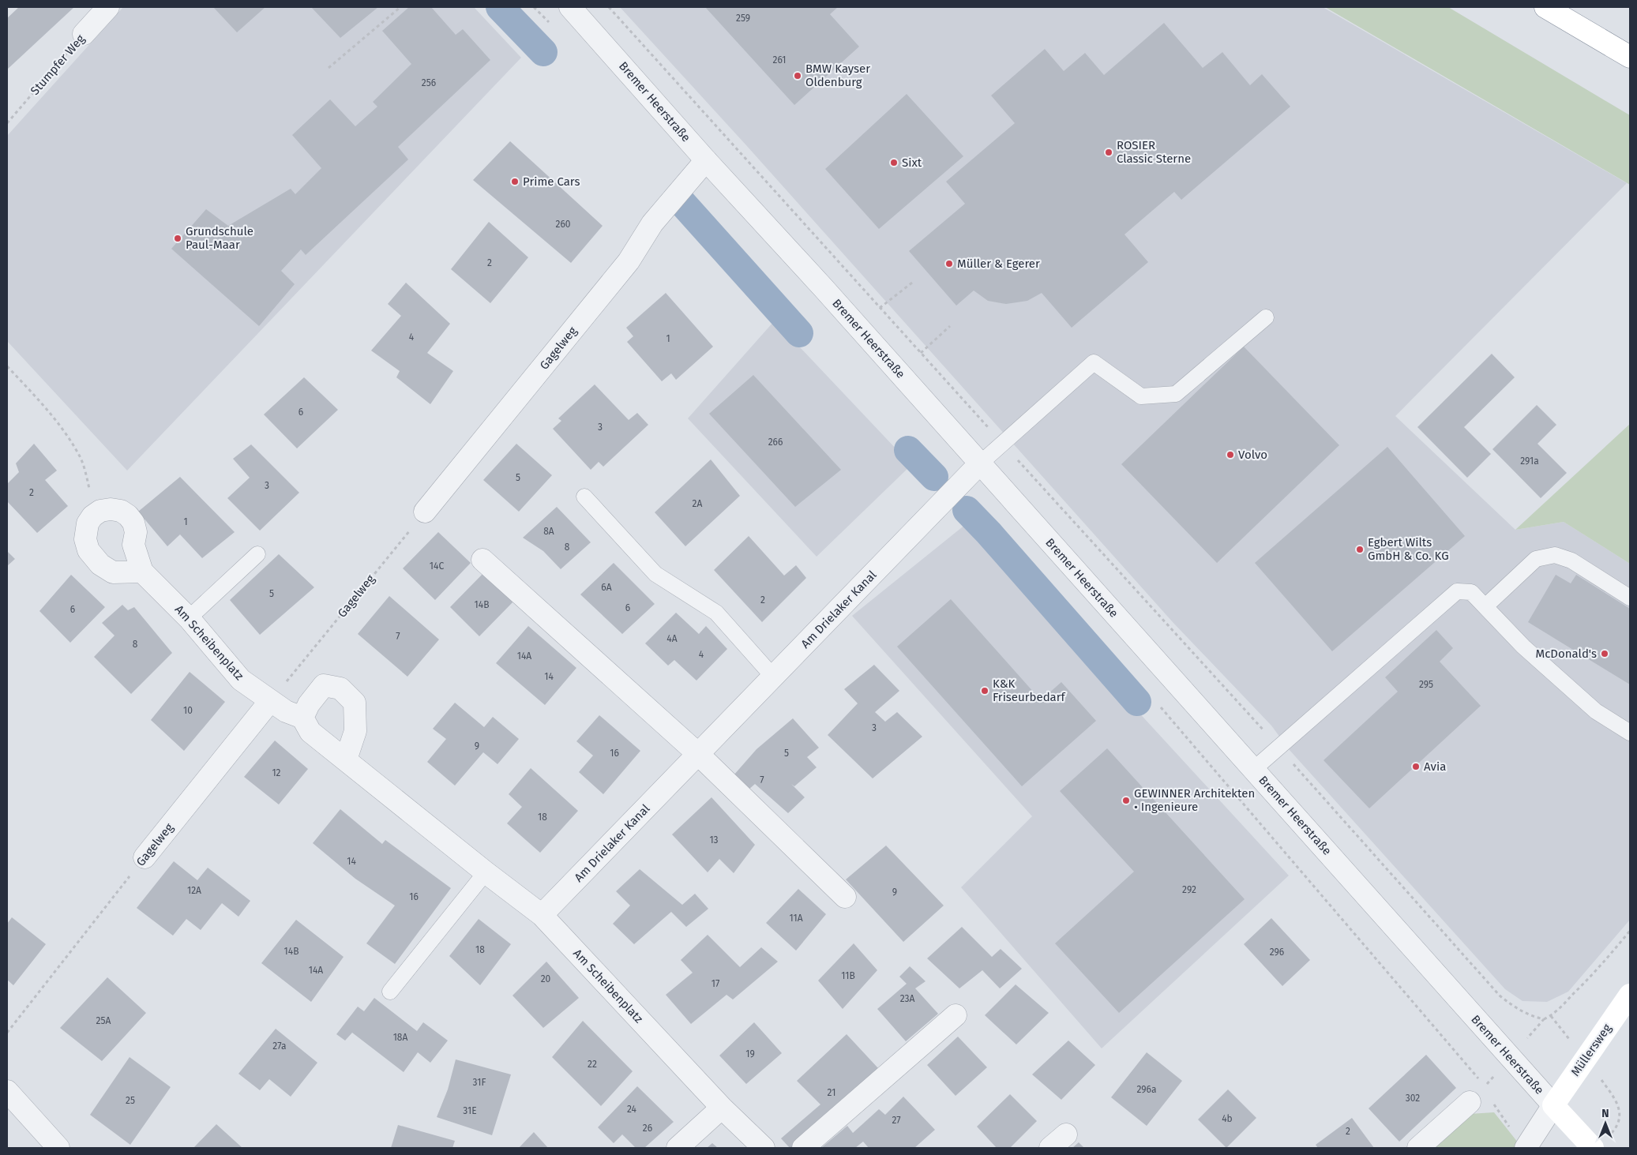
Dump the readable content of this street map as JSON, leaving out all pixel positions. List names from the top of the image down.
{
  "streets": {
    "main road": ["Bremer Heerstraße", "Müllersweg"],
    "street": [
      "Stumpfer Weg",
      "Gagelweg",
      "Am Drielaker Kanal",
      "Am Scheibenplatz"
    ]
  },
  "crossings": [
    ["Bremer Heerstraße", "Gagelweg"],
    ["Bremer Heerstraße", "Am Drielaker Kanal"],
    ["Bremer Heerstraße", "Müllersweg"],
    ["Gagelweg", "Am Scheibenplatz"],
    ["Am Drielaker Kanal", "Am Scheibenplatz"]
  ],
  "places": [
    "BMW Kayser Oldenburg",
    "ROSIER Classic Sterne",
    "Sixt",
    "Prime Cars",
    "Grundschule Paul-Maar",
    "Müller & Egerer",
    "Volvo",
    "Egbert Wilts GmbH & Co. KG",
    "McDonald's",
    "K&K Friseurbedarf",
    "Avia",
    "GEWINNER Architekten • Ingenieure"
  ],
  "house_numbers": [
    "259",
    "261",
    "256",
    "260",
    "2",
    "4",
    "1",
    "6",
    "3",
    "266",
    "291a",
    "5",
    "3",
    "2",
    "2A",
    "1",
    "8A",
    "8",
    "14C",
    "6A",
    "5",
    "2",
    "14B",
    "6",
    "6",
    "7",
    "4A",
    "8",
    "4",
    "14A",
    "14",
    "295",
    "10",
    "3",
    "9",
    "16",
    "5",
    "12",
    "7",
    "18",
    "13",
    "14",
    "292",
    "12A",
    "9",
    "16",
    "11A",
    "18",
    "14B",
    "296",
    "14A",
    "11B",
    "20",
    "17",
    "23A",
    "25A",
    "18A",
    "27a",
    "19",
    "22",
    "31F",
    "296a",
    "21",
    "302",
    "25",
    "24",
    "31E",
    "4b",
    "27",
    "26",
    "2"
  ],
  "north": "top"
}
